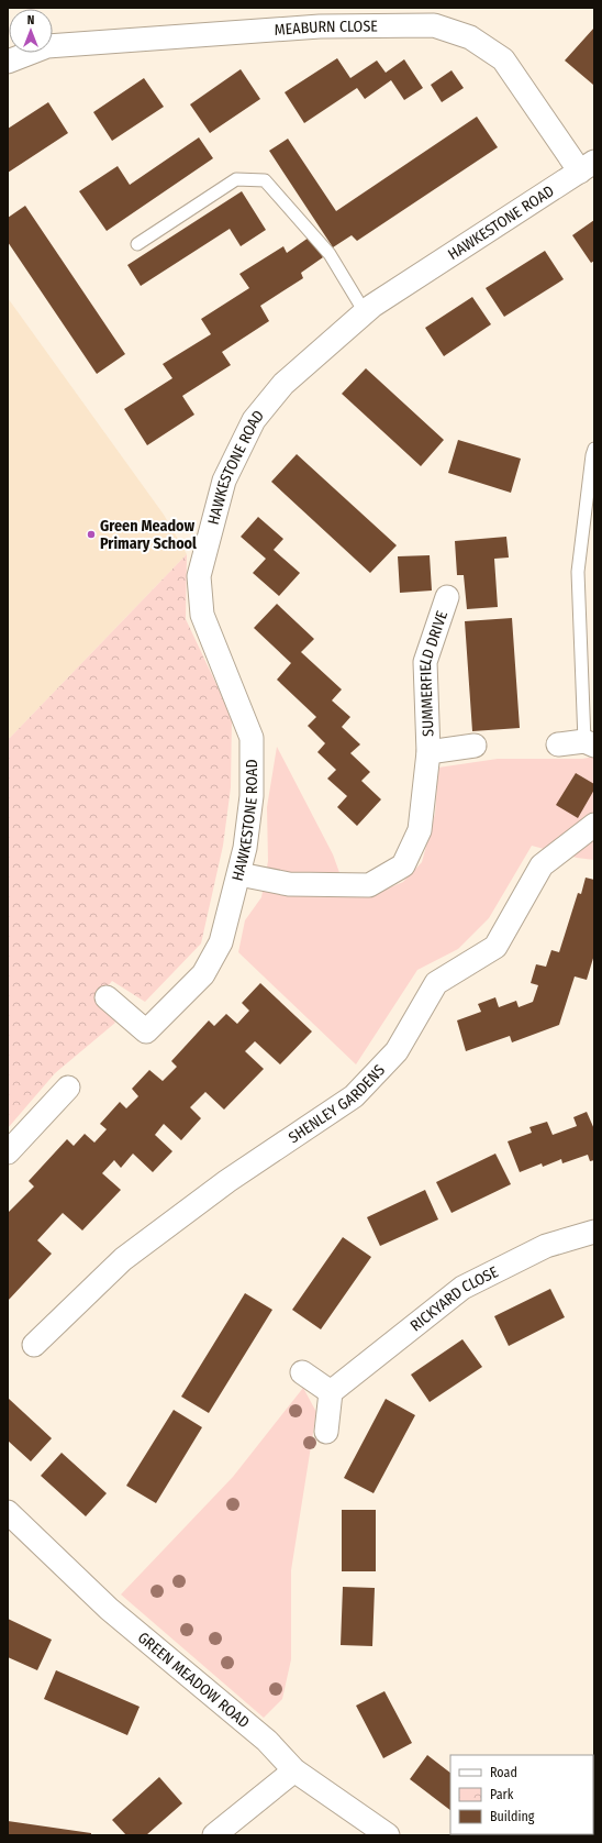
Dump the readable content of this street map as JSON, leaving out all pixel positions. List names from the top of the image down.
{
  "streets": {
    "street": [
      "MEABURN CLOSE",
      "HAWKESTONE ROAD",
      "SUMMERFIELD DRIVE",
      "SHENLEY GARDENS",
      "RICKYARD CLOSE",
      "GREEN MEADOW ROAD"
    ]
  },
  "crossings": [
    ["MEABURN CLOSE", "HAWKESTONE ROAD"],
    ["HAWKESTONE ROAD", "SUMMERFIELD DRIVE"]
  ],
  "places": ["Green Meadow Primary School"],
  "legend": ["Road", "Park", "Building"],
  "north": "top"
}
